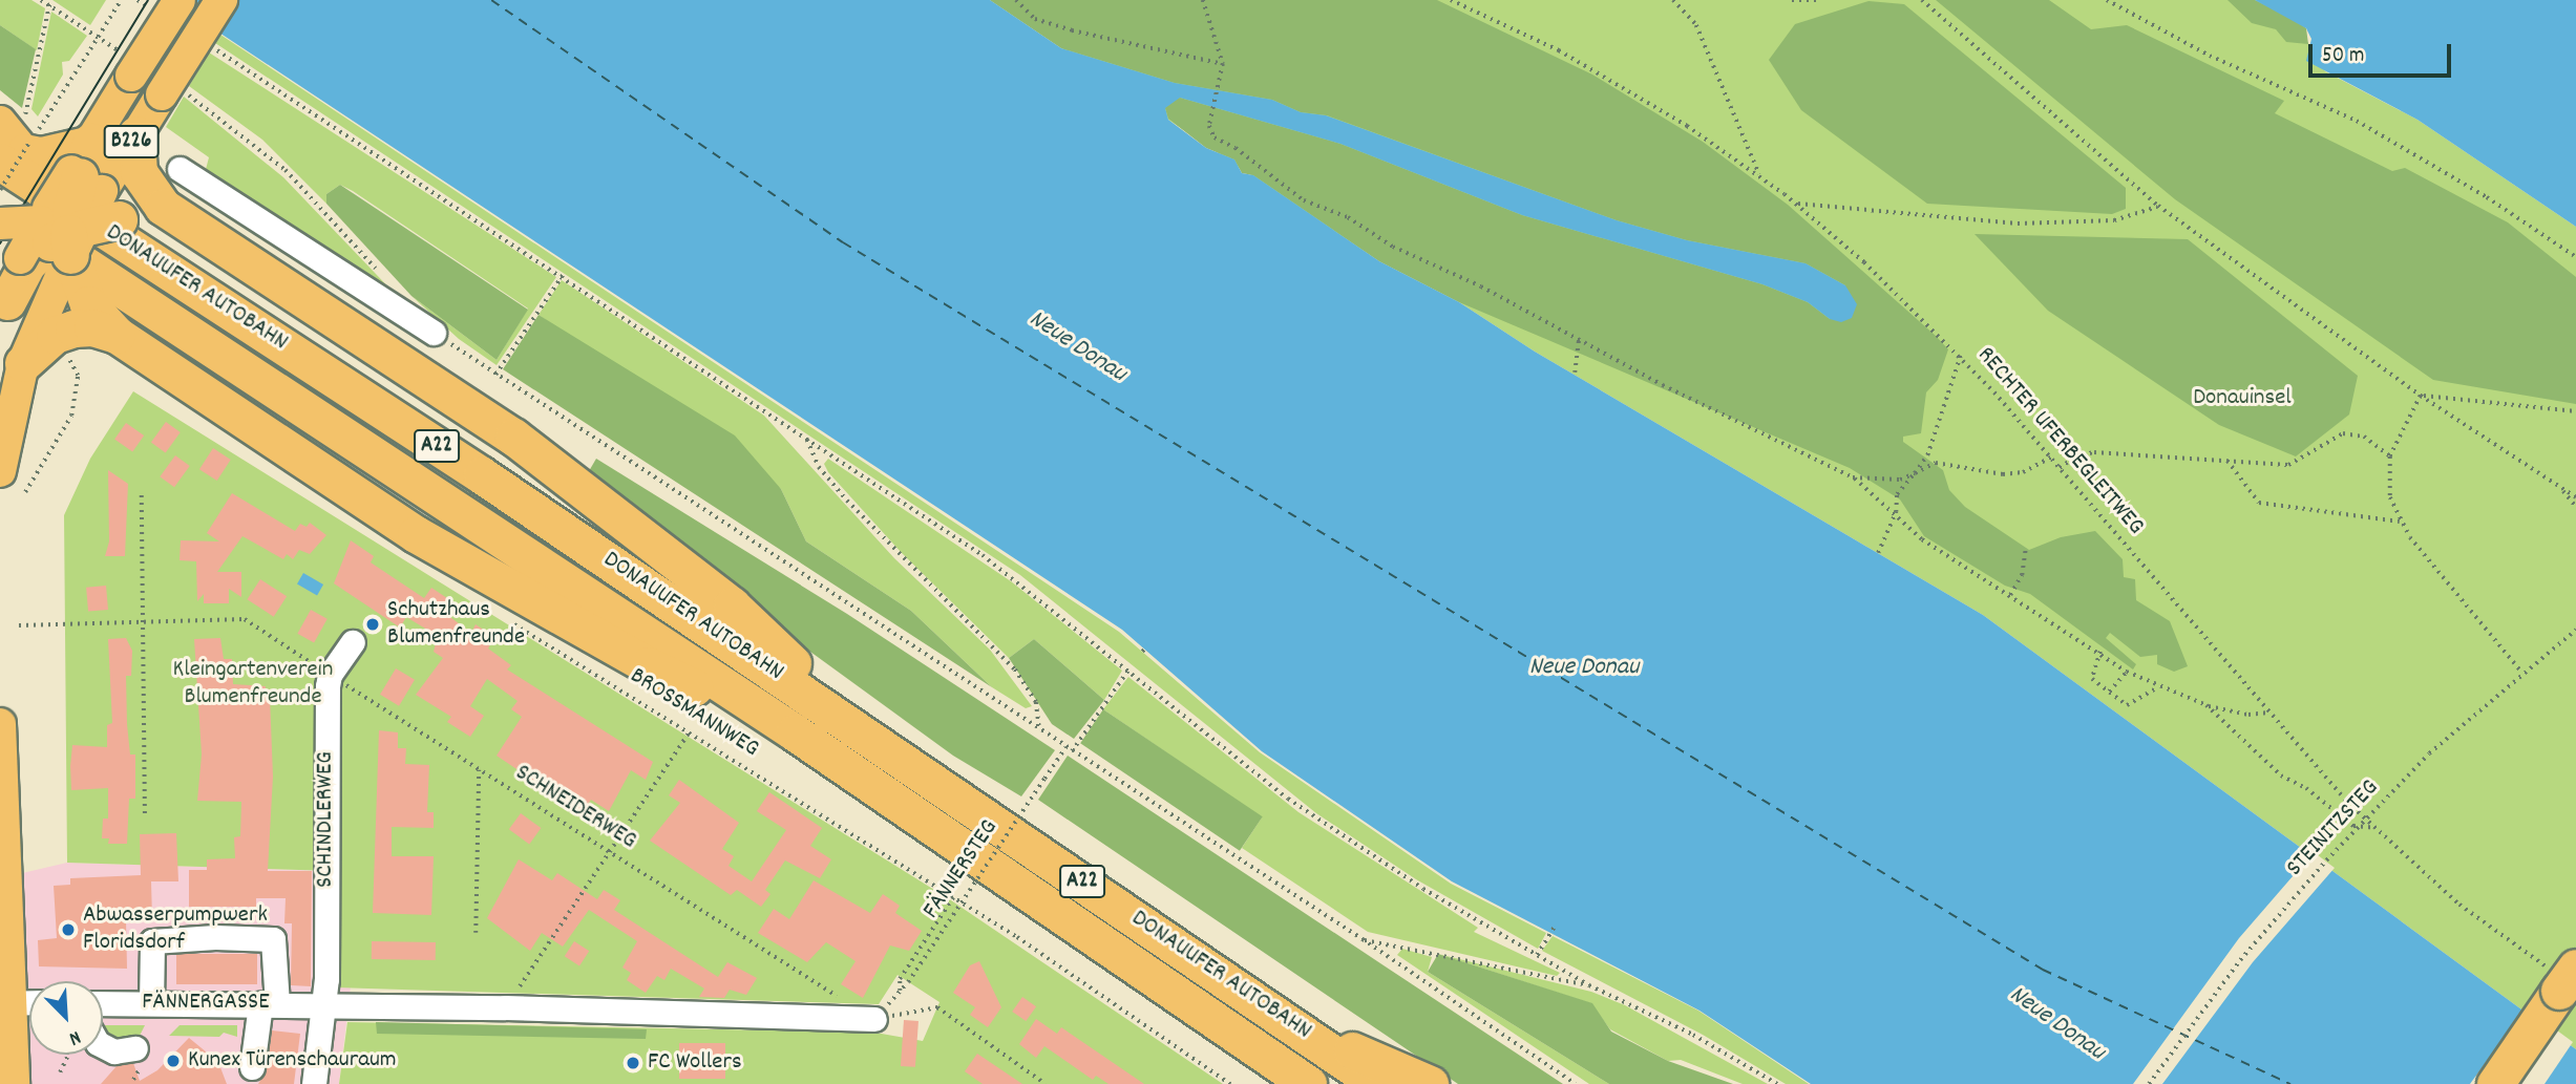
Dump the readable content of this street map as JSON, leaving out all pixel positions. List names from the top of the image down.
{
  "streets": {
    "highway": ["DONAUUFER AUTOBAHN", "A22"],
    "main road": ["B226"],
    "street": ["SCHINDLERWEG", "FÄNNERGASSE"],
    "path": [
      "RECHTER UFERBEGLEITWEG",
      "BROSSMANNWEG",
      "SCHNEIDERWEG",
      "STEINITZSTEG",
      "FÄNNERSTEG"
    ]
  },
  "crossings": [
    ["SCHNEIDERWEG", "SCHINDLERWEG"],
    ["SCHNEIDERWEG", "FÄNNERSTEG"],
    ["SCHNEIDERWEG", "FÄNNERGASSE"],
    ["SCHINDLERWEG", "FÄNNERGASSE"],
    ["FÄNNERSTEG", "FÄNNERGASSE"]
  ],
  "water": ["Neue Donau"],
  "parks": ["Donauinsel", "Kleingartenverein Blumenfreunde"],
  "places": [
    "Schutzhaus Blumenfreunde",
    "Abwasserpumpwerk Floridsdorf",
    "Kunex Türenschauraum",
    "FC Wollers"
  ],
  "scale_bar": "50 m",
  "north": "bottom right"
}
